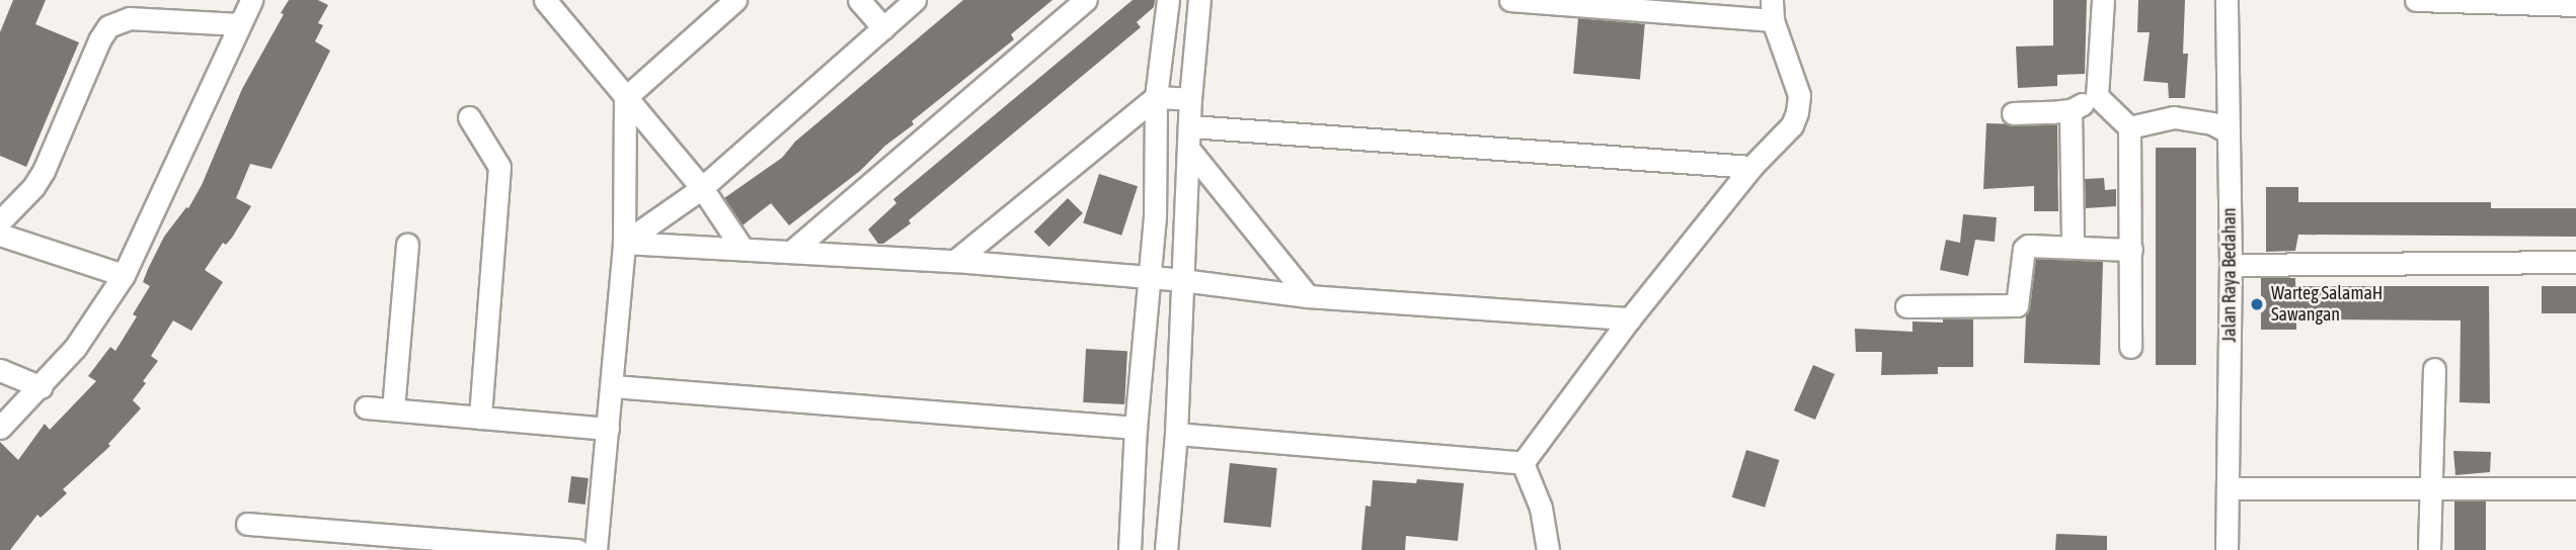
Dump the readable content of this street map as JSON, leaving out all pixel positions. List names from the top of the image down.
{
  "streets": {
    "street": ["Jalan Raya Bedahan"]
  },
  "places": ["Warteg SalamaH Sawangan"]
}
